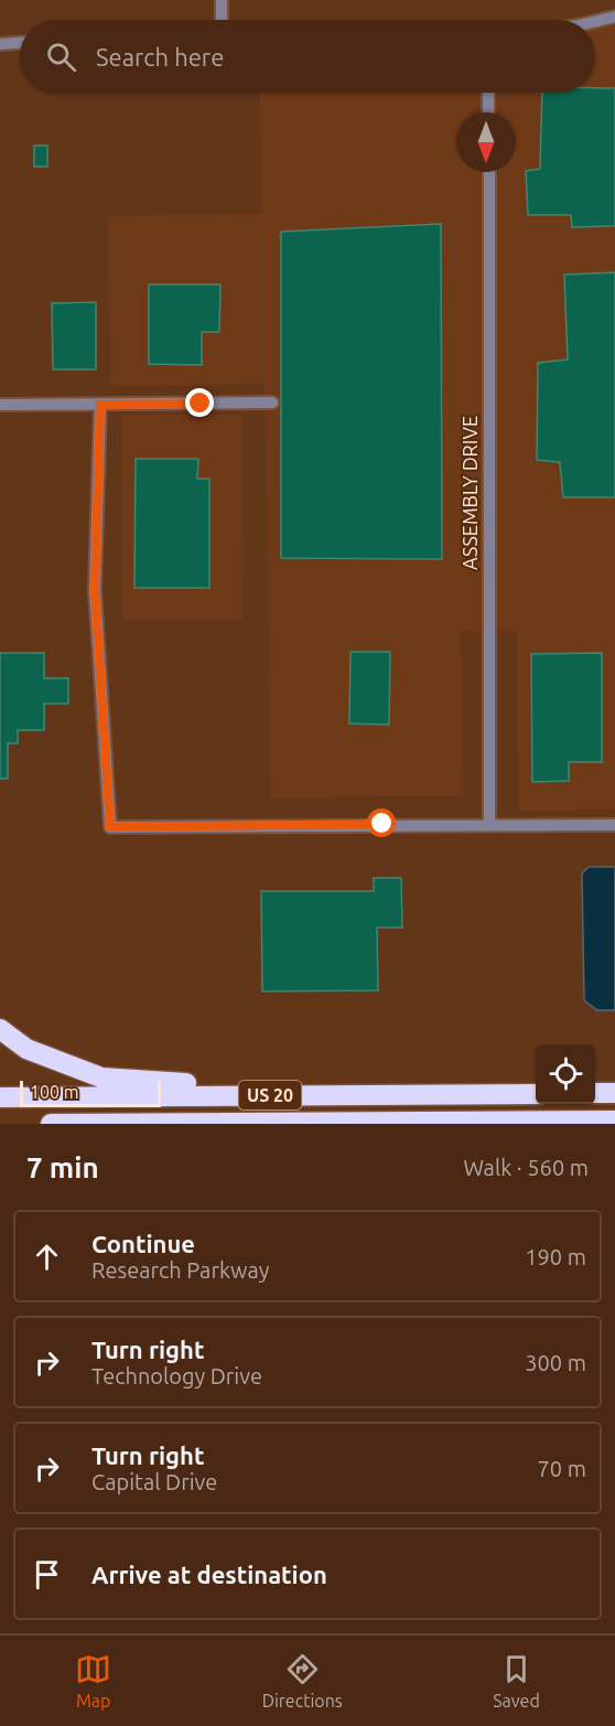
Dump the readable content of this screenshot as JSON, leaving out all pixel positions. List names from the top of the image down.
{
  "streets": {
    "highway": ["US 20"],
    "street": ["ASSEMBLY DRIVE"]
  },
  "scale_bar": "100 m",
  "north": "bottom",
  "page": {
    "search": "Search here",
    "scale": "100 m",
    "heading": ["7 min", "Walk · 560 m"],
    "list": [
      ["Continue", "Research Parkway", "190 m"],
      ["Turn right", "Technology Drive", "300 m"],
      ["Turn right", "Capital Drive", "70 m"],
      "Arrive at destination"
    ],
    "nav": ["Map", "Directions", "Saved"]
  }
}
